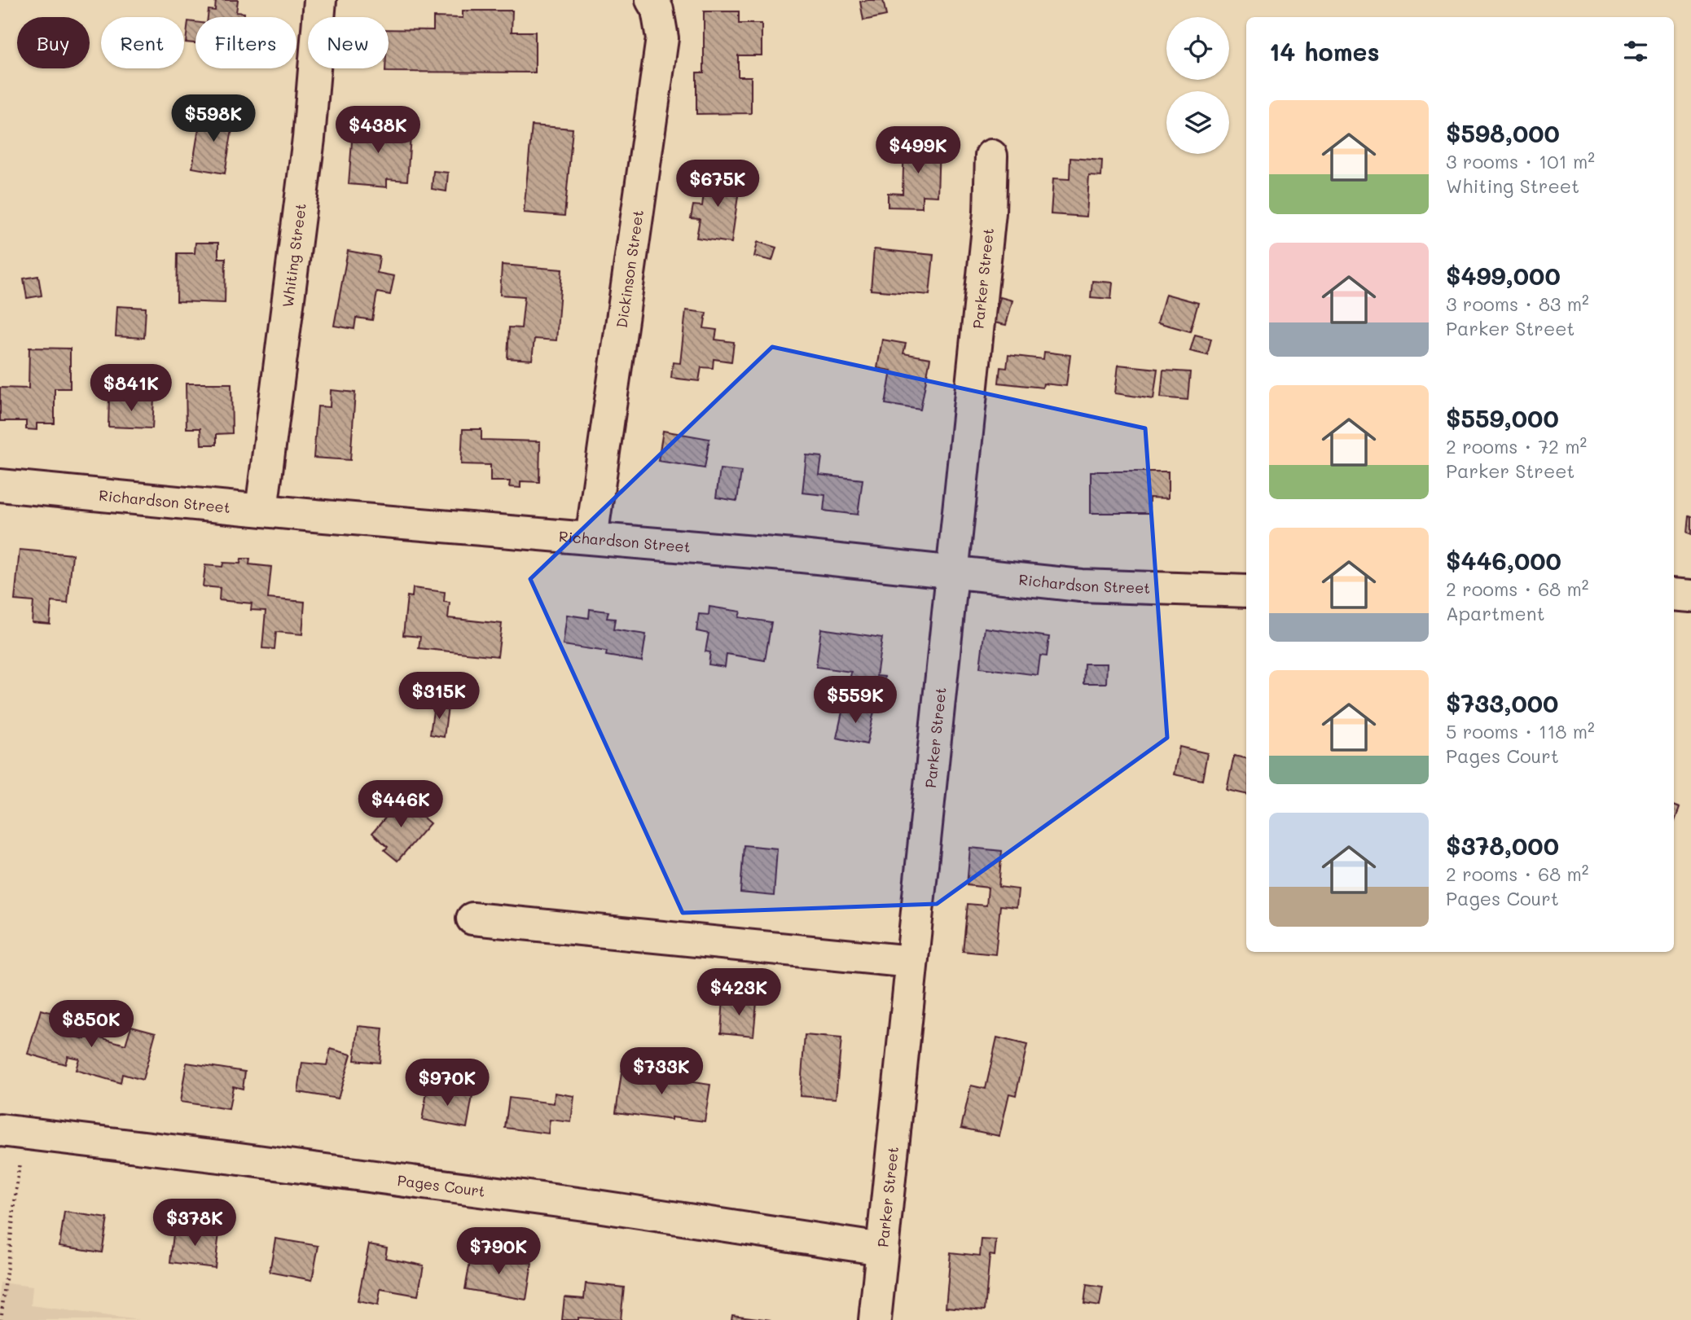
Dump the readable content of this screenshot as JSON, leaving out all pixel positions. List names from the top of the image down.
{
  "streets": {
    "street": [
      "Whiting Street",
      "Dickinson Street",
      "Parker Street",
      "Richardson Street",
      "Pages Court"
    ]
  },
  "crossings": [
    ["Whiting Street", "Richardson Street"],
    ["Dickinson Street", "Richardson Street"],
    ["Parker Street", "Richardson Street"],
    ["Parker Street", "Pages Court"]
  ],
  "page": {
    "chip": [
      "Buy",
      "Rent",
      "Filters",
      "New"
    ],
    "heading": "14 homes",
    "list": [
      {
        "name": "$598,000",
        "note": "3 rooms · 101 m² · Whiting Street"
      },
      {
        "name": "$499,000",
        "note": "3 rooms · 83 m² · Parker Street"
      },
      {
        "name": "$559,000",
        "note": "2 rooms · 72 m² · Parker Street"
      },
      {
        "name": "$446,000",
        "note": "2 rooms · 68 m² · Apartment"
      },
      {
        "name": "$733,000",
        "note": "5 rooms · 118 m² · Pages Court"
      },
      {
        "name": "$378,000",
        "note": "2 rooms · 68 m² · Pages Court"
      }
    ],
    "price": [
      "$598K",
      "$438K",
      "$499K",
      "$675K",
      "$841K",
      "$315K",
      "$559K",
      "$446K",
      "$423K",
      "$850K",
      "$733K",
      "$970K",
      "$378K",
      "$790K"
    ]
  }
}
